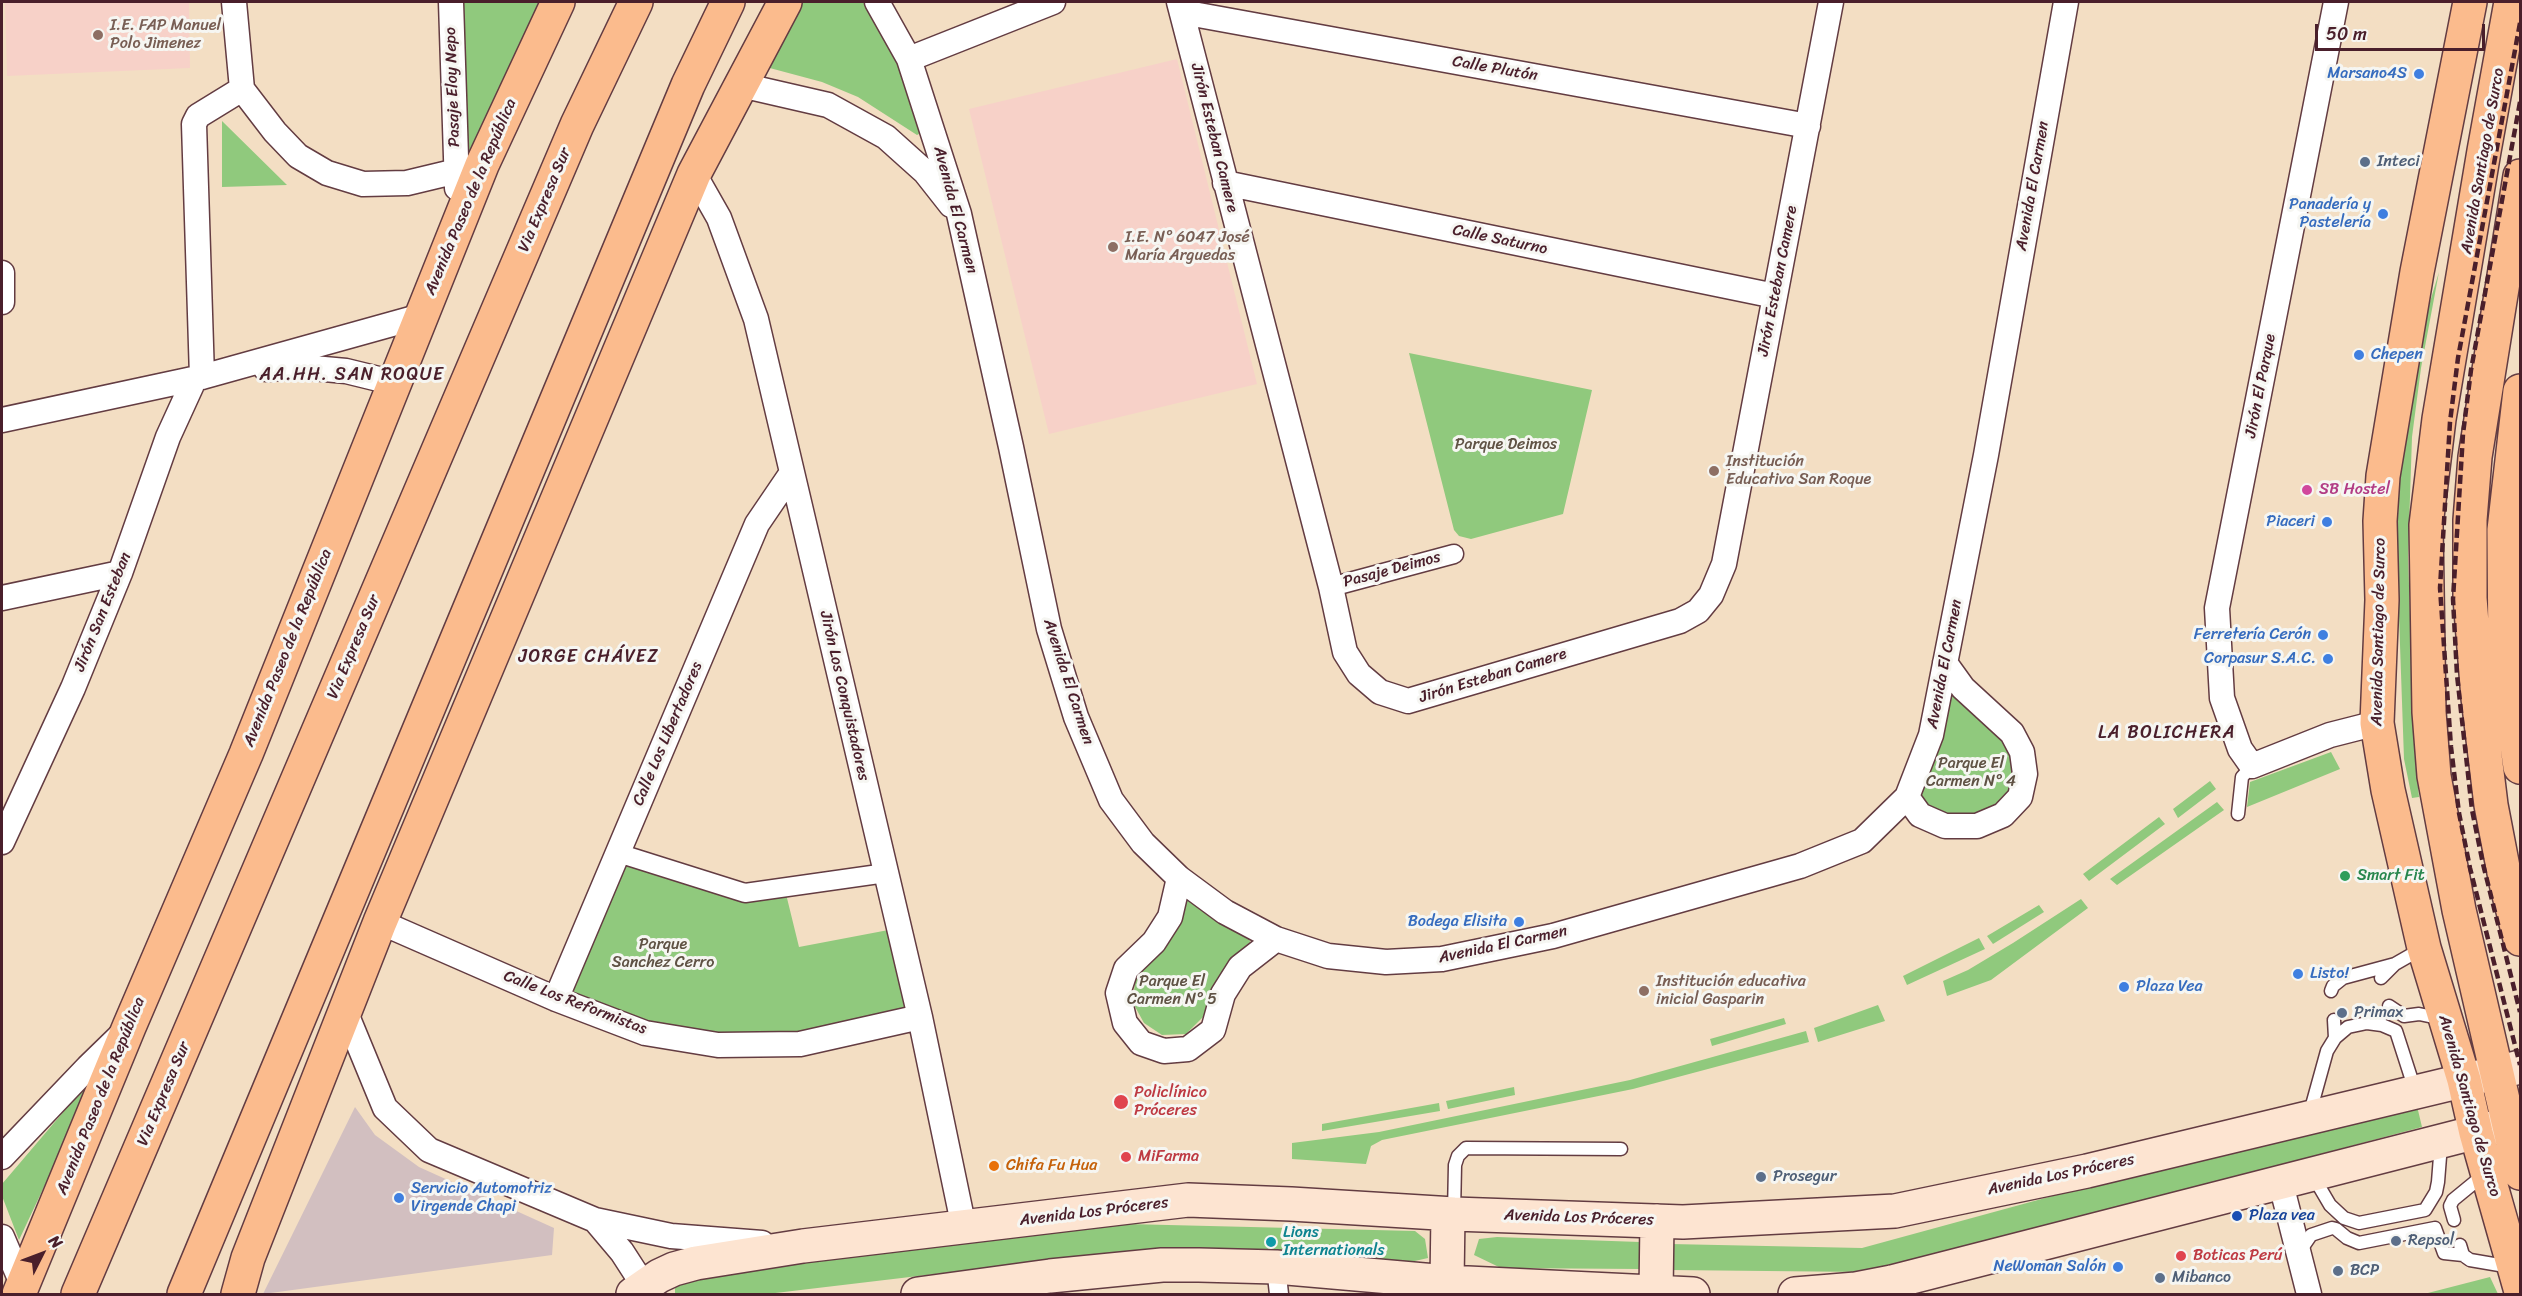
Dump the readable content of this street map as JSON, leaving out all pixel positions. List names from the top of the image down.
{
  "streets": {
    "main road": [
      "Avenida Santiago de Surco",
      "Avenida Paseo de la República",
      "Via Expresa Sur",
      "Avenida Los Próceres"
    ],
    "street": [
      "Calle Plutón",
      "Pasaje Eloy Nepo",
      "Jirón Esteban Camere",
      "Avenida El Carmen",
      "Calle Saturno",
      "Jirón El Parque",
      "Pasaje Deimos",
      "Jirón San Esteban",
      "Jirón Los Conquistadores",
      "Calle Los Libertadores",
      "Calle Los Reformistas"
    ]
  },
  "crossings": [
    ["Calle Plutón", "Jirón Esteban Camere"],
    ["Pasaje Eloy Nepo", "Avenida Paseo de la República"],
    ["Jirón Esteban Camere", "Calle Saturno"],
    ["Jirón Esteban Camere", "Pasaje Deimos"],
    ["Avenida Santiago de Surco", "Avenida Los Próceres"],
    ["Jirón Los Conquistadores", "Calle Los Libertadores"],
    ["Jirón Los Conquistadores", "Calle Los Reformistas"],
    ["Jirón Los Conquistadores", "Avenida Los Próceres"],
    ["Calle Los Libertadores", "Calle Los Reformistas"]
  ],
  "districts": ["AA.HH. SAN ROQUE", "JORGE CHÁVEZ", "LA BOLICHERA"],
  "parks": [
    "Parque Deimos",
    "Parque El Carmen N° 4",
    "Parque Sanchez Cerro",
    "Parque El Carmen N° 5"
  ],
  "places": [
    "I.E. FAP Manuel Polo Jimenez",
    "Marsano4S",
    "Inteci",
    "Panadería y Pastelería",
    "I.E. N° 6047 José María Arguedas",
    "Chepen",
    "Institución Educativa San Roque",
    "SB Hostel",
    "Piaceri",
    "Ferretería Cerón",
    "Corpasur S.A.C.",
    "Smart Fit",
    "Bodega Elisita",
    "Listo!",
    "Plaza Vea",
    "Institución educativa inicial Gasparin",
    "Primax",
    "Policlínico Próceres",
    "MiFarma",
    "Chifa Fu Hua",
    "Prosegur",
    "Servicio Automotriz Virgende Chapi",
    "Plaza vea",
    "Repsol",
    "Lions Internationals",
    "Boticas Perú",
    "NeWoman Salón",
    "BCP",
    "Mibanco"
  ],
  "scale_bar": "50 m",
  "north": "top right"
}
